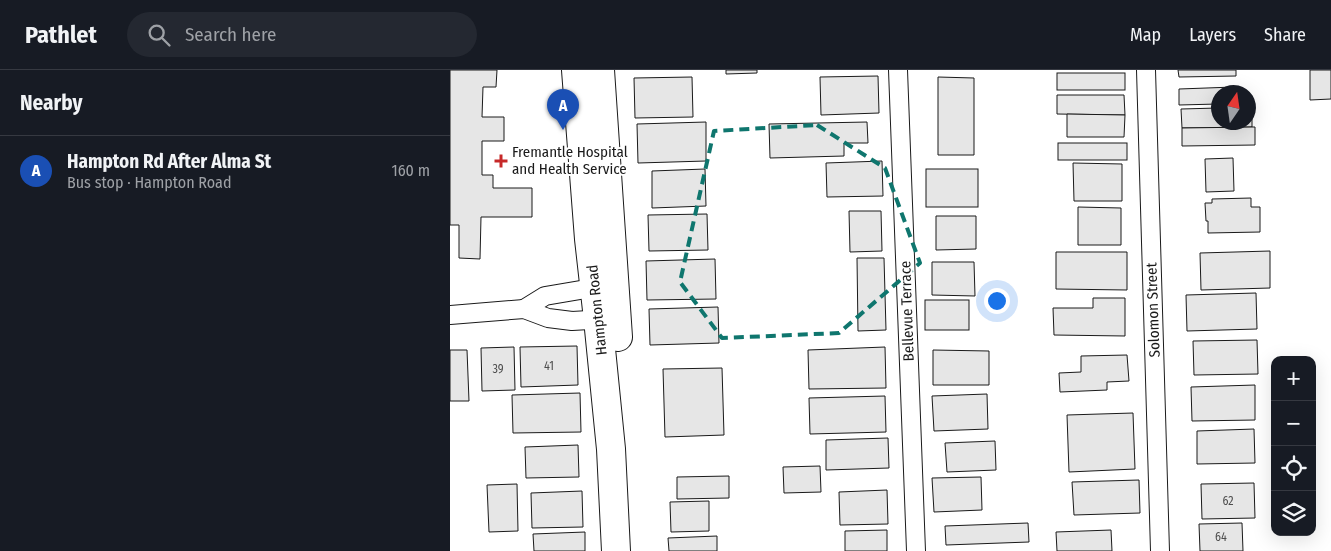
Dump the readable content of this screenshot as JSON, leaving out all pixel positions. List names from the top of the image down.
{
  "streets": {
    "main road": ["Hampton Road"],
    "street": ["Solomon Street", "Bellevue Terrace"]
  },
  "places": {
    "health": ["Fremantle Hospital and Health Service"]
  },
  "house_numbers": [
    "41",
    "39",
    "62",
    "64"
  ],
  "north": "top",
  "page": {
    "header": "Pathlet",
    "search": "Search here",
    "nav": ["Map", "Layers", "Share"],
    "heading": "Nearby",
    "pins": "A",
    "list": [
      {
        "mark": "A",
        "name": "Hampton Rd After Alma St",
        "note": "Bus stop · Hampton Road",
        "value": "160 m"
      }
    ],
    "map_buttons": ["+", "−"]
  }
}
